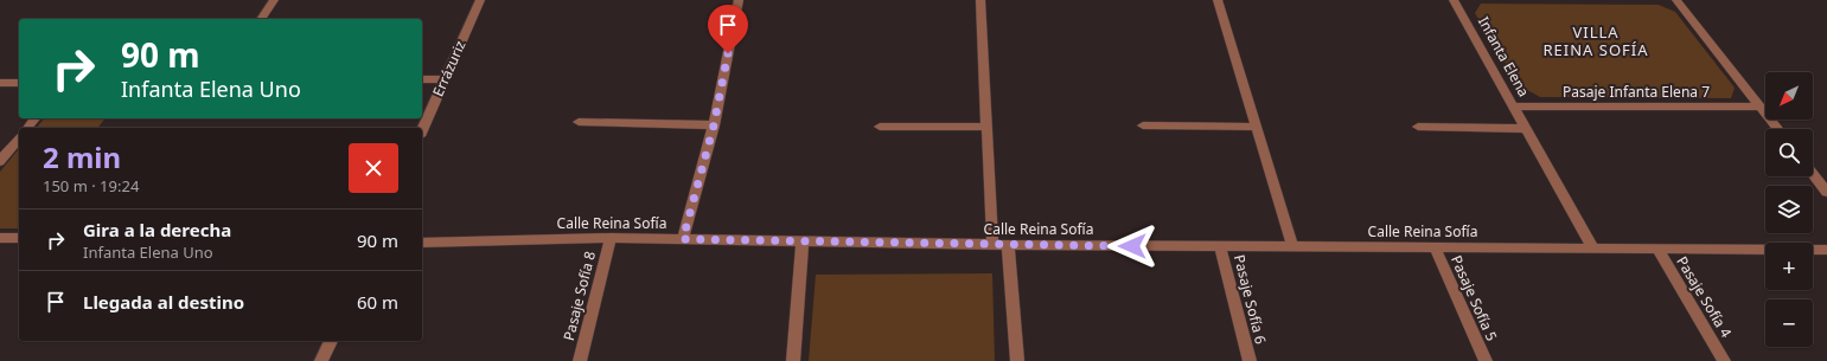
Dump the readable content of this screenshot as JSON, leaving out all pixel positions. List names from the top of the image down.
{
  "streets": {
    "street": [
      "Infanta Elena",
      "Errázuriz",
      "Pasaje Infanta Elena 7",
      "Calle Reina Sofía",
      "Pasaje Sofía 8",
      "Pasaje Sofía 4",
      "Pasaje Sofía 5",
      "Pasaje Sofía 6"
    ]
  },
  "crossings": [
    ["Infanta Elena", "Pasaje Infanta Elena 7"],
    ["Infanta Elena", "Calle Reina Sofía"],
    ["Calle Reina Sofía", "Pasaje Sofía 8"],
    ["Calle Reina Sofía", "Pasaje Sofía 4"],
    ["Calle Reina Sofía", "Pasaje Sofía 5"],
    ["Calle Reina Sofía", "Pasaje Sofía 6"]
  ],
  "districts": ["VILLA REINA SOFÍA"],
  "north": "bottom left",
  "page": {
    "turn": ["90 m", "Infanta Elena Uno"],
    "map_buttons": ["+", "−"],
    "heading": ["2 min", "150 m · 19:24"],
    "list": [
      {
        "name": "Gira a la derecha",
        "note": "Infanta Elena Uno",
        "value": "90 m"
      },
      {
        "name": "Llegada al destino",
        "value": "60 m"
      }
    ]
  }
}
